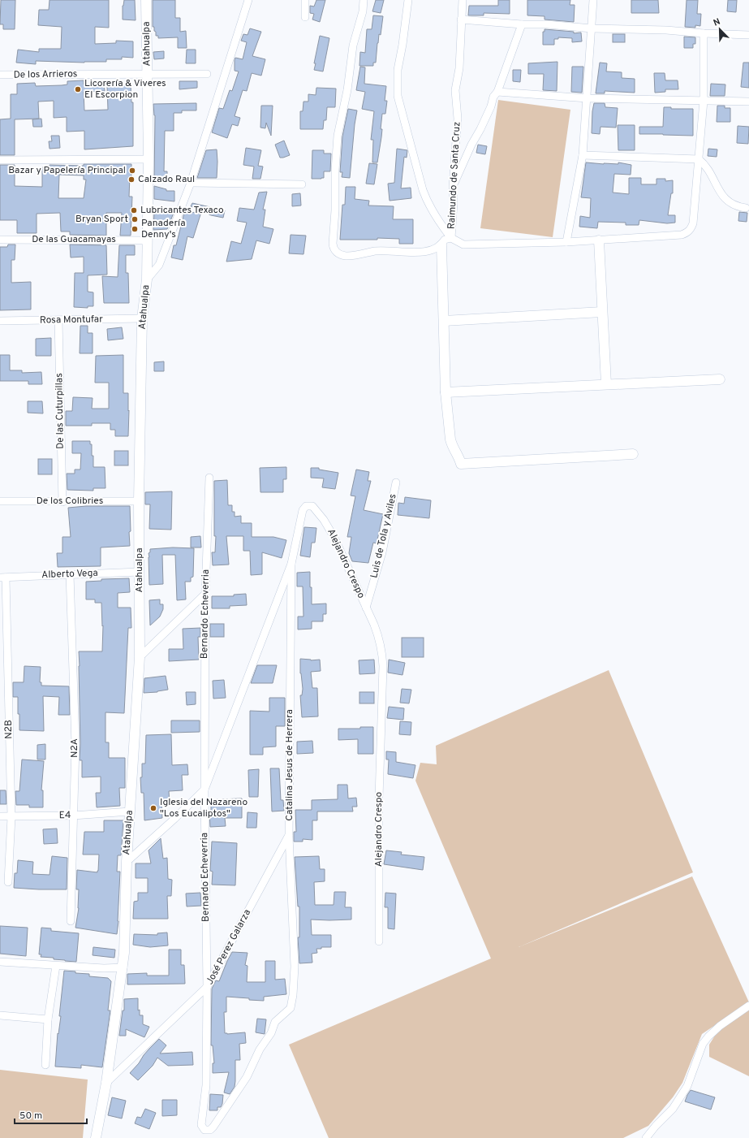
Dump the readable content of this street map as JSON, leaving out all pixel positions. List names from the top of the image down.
{
  "streets": {
    "street": [
      "Atahualpa",
      "De los Arrieros",
      "Raimundo de Santa Cruz",
      "De las Guacamayas",
      "Rosa Montufar",
      "De las Cuturpillas",
      "De los Colibries",
      "Luis de Tola y Aviles",
      "Alejandro Crespo",
      "Alberto Vega",
      "Bernardo Echeverria",
      "N2B",
      "N2A",
      "Catalina Jesus de Herrera",
      "E4",
      "José Perez Galarza"
    ]
  },
  "crossings": [
    ["Atahualpa", "De los Arrieros"],
    ["Atahualpa", "De las Guacamayas"],
    ["Atahualpa", "Rosa Montufar"],
    ["Atahualpa", "De los Colibries"],
    ["Atahualpa", "Alejandro Crespo"],
    ["Atahualpa", "Alberto Vega"],
    ["Atahualpa", "E4"],
    ["Atahualpa", "José Perez Galarza"],
    ["Rosa Montufar", "De las Cuturpillas"],
    ["De las Cuturpillas", "De los Colibries"],
    ["Luis de Tola y Aviles", "Alejandro Crespo"],
    ["Alejandro Crespo", "Bernardo Echeverria"],
    ["Alejandro Crespo", "Catalina Jesus de Herrera"],
    ["Alberto Vega", "N2B"],
    ["Alberto Vega", "N2A"],
    ["Bernardo Echeverria", "Catalina Jesus de Herrera"],
    ["Bernardo Echeverria", "José Perez Galarza"],
    ["N2B", "E4"],
    ["N2A", "E4"],
    ["Catalina Jesus de Herrera", "José Perez Galarza"]
  ],
  "places": [
    "Licorería & Viveres El Escorpion",
    "Bazar y Papelería Principal",
    "Calzado Raul",
    "Lubricantes Texaco",
    "Bryan Sport",
    "Panadería Denny's",
    "Iglesia del Nazareno \"Los Eucaliptos\""
  ],
  "scale_bar": "50 m",
  "north": "top left"
}
